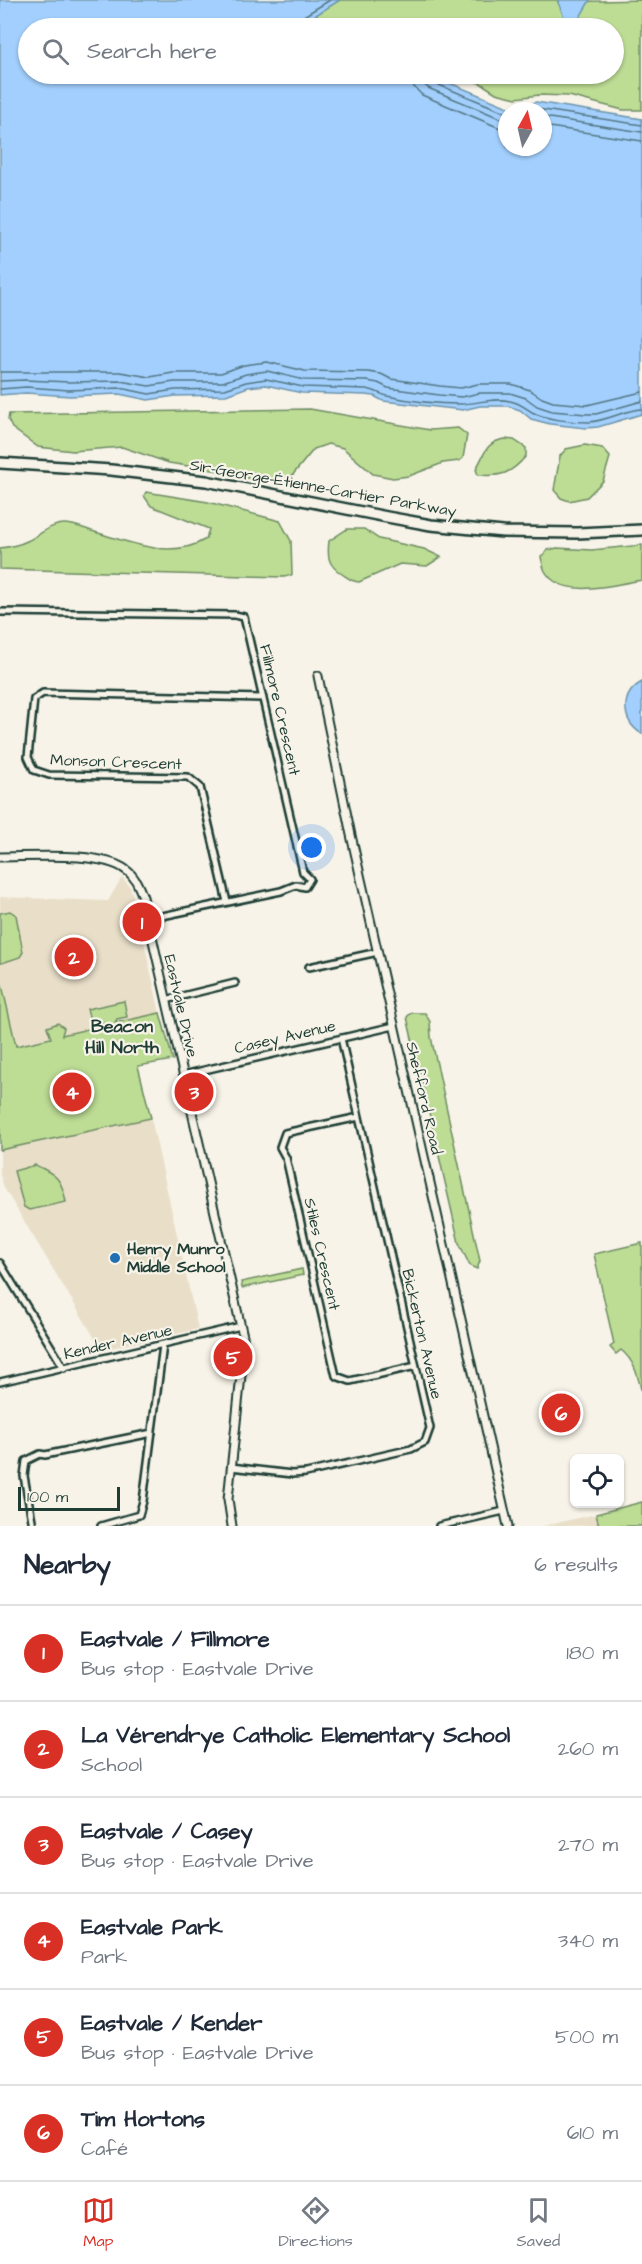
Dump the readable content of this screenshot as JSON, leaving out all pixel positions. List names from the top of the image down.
{
  "streets": {
    "main road": ["Sir-George-Étienne-Cartier Parkway"],
    "street": [
      "Fillmore Crescent",
      "Monson Crescent",
      "Eastvale Drive",
      "Casey Avenue",
      "Shefford Road",
      "Stiles Crescent",
      "Bickerton Avenue",
      "Kender Avenue"
    ]
  },
  "crossings": [
    ["Fillmore Crescent", "Monson Crescent"],
    ["Fillmore Crescent", "Eastvale Drive"],
    ["Eastvale Drive", "Casey Avenue"],
    ["Eastvale Drive", "Bickerton Avenue"],
    ["Eastvale Drive", "Kender Avenue"],
    ["Casey Avenue", "Shefford Road"],
    ["Casey Avenue", "Bickerton Avenue"],
    ["Stiles Crescent", "Bickerton Avenue"]
  ],
  "districts": ["Beacon Hill North"],
  "places": ["Henry Munro Middle School"],
  "scale_bar": "100 m",
  "north": "top",
  "page": {
    "search": "Search here",
    "pins": [
      "1",
      "2",
      "3",
      "4",
      "5",
      "6"
    ],
    "scale": "100 m",
    "heading": ["Nearby", "6 results"],
    "list": [
      {
        "mark": "1",
        "name": "Eastvale / Fillmore",
        "note": "Bus stop · Eastvale Drive",
        "value": "180 m"
      },
      {
        "mark": "2",
        "name": "La Vérendrye Catholic Elementary School",
        "note": "School",
        "value": "260 m"
      },
      {
        "mark": "3",
        "name": "Eastvale / Casey",
        "note": "Bus stop · Eastvale Drive",
        "value": "270 m"
      },
      {
        "mark": "4",
        "name": "Eastvale Park",
        "note": "Park",
        "value": "340 m"
      },
      {
        "mark": "5",
        "name": "Eastvale / Kender",
        "note": "Bus stop · Eastvale Drive",
        "value": "500 m"
      },
      {
        "mark": "6",
        "name": "Tim Hortons",
        "note": "Café",
        "value": "610 m"
      }
    ],
    "nav": ["Map", "Directions", "Saved"]
  }
}
